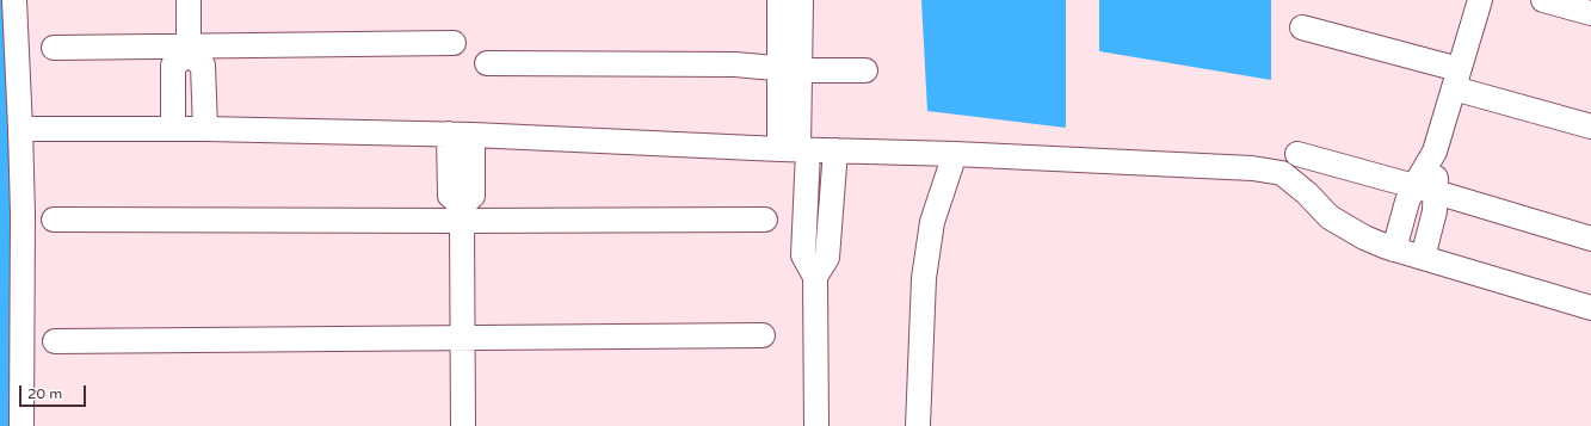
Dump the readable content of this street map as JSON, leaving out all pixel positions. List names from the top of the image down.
{
  "scale_bar": "20 m"
}
